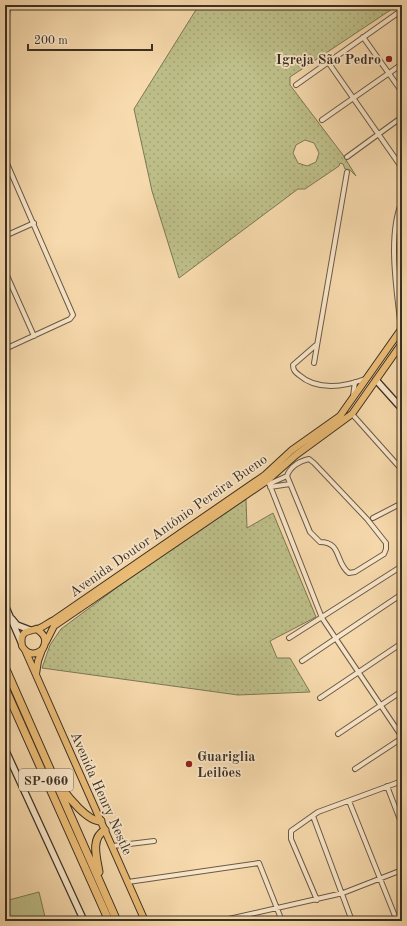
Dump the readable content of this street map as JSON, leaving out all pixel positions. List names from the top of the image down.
{
  "streets": {
    "highway": ["SP-060"],
    "main road": ["Avenida Doutor Antônio Pereira Bueno", "Avenida Henry Nestle"]
  },
  "crossings": [
    ["Avenida Doutor Antônio Pereira Bueno", "Avenida Henry Nestle"]
  ],
  "places": ["Igreja São Pedro", "Guariglia Leilões"],
  "scale_bar": "200 m"
}
